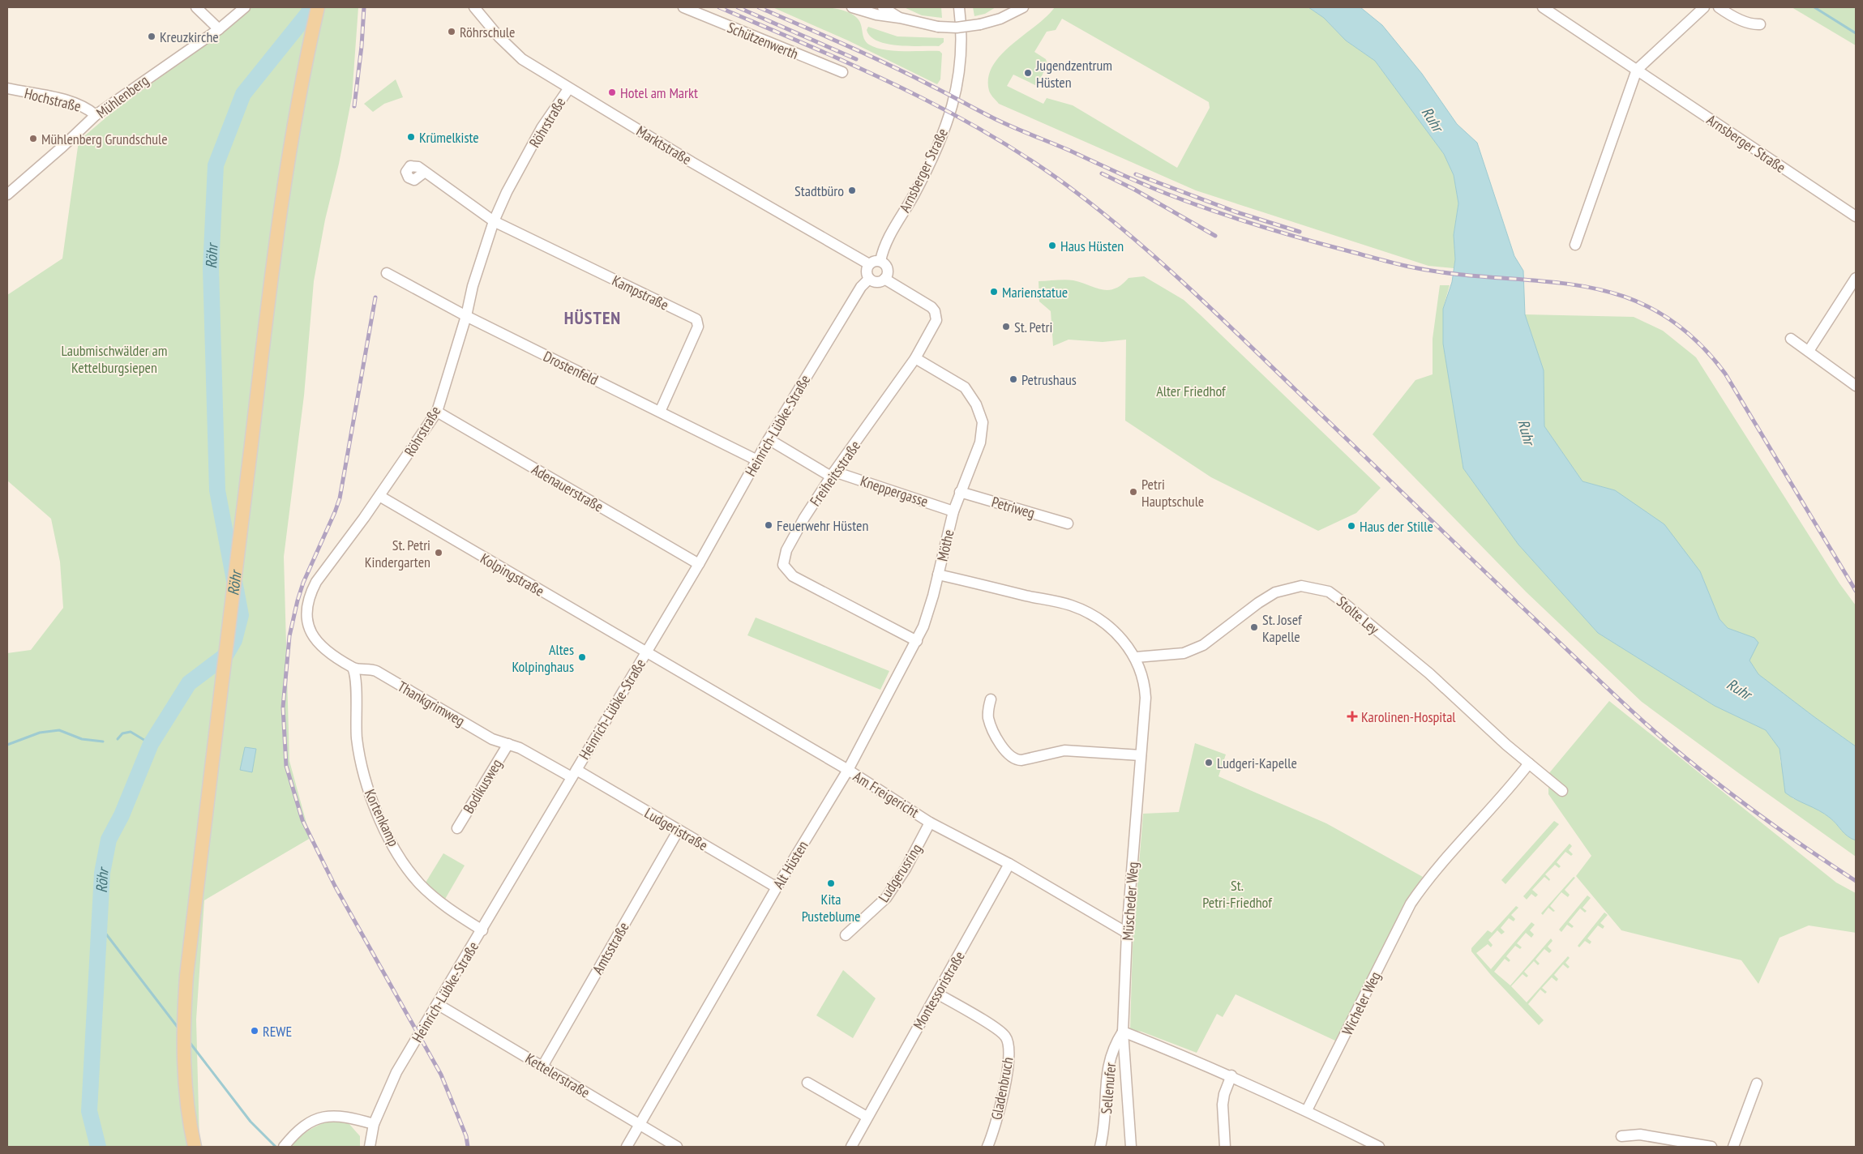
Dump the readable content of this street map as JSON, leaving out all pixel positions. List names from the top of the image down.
{
  "streets": {
    "street": [
      "Schützenwerth",
      "Mühlenberg",
      "Hochstraße",
      "Röhrstraße",
      "Arnsberger Straße",
      "Marktstraße",
      "Kampstraße",
      "Drostenfeld",
      "Heinrich-Lübke-Straße",
      "Freiheitsstraße",
      "Adenauerstraße",
      "Kneppergasse",
      "Petriweg",
      "Möthe",
      "Kolpingstraße",
      "Stolte Ley",
      "Thankgrimweg",
      "Bodikusweg",
      "Am Freigericht",
      "Kortenkamp",
      "Ludgeristraße",
      "Alt Hüsten",
      "Ludgerusring",
      "Müscheder Weg",
      "Amtsstraße",
      "Montessoristraße",
      "Wicheler Weg",
      "Kettelerstraße",
      "Gladenbruch",
      "Sellenufer"
    ]
  },
  "crossings": [
    ["Mühlenberg", "Hochstraße"],
    ["Röhrstraße", "Marktstraße"],
    ["Röhrstraße", "Kampstraße"],
    ["Röhrstraße", "Drostenfeld"],
    ["Röhrstraße", "Adenauerstraße"],
    ["Röhrstraße", "Kolpingstraße"],
    ["Röhrstraße", "Thankgrimweg"],
    ["Arnsberger Straße", "Marktstraße"],
    ["Arnsberger Straße", "Heinrich-Lübke-Straße"],
    ["Arnsberger Straße", "Freiheitsstraße"],
    ["Marktstraße", "Heinrich-Lübke-Straße"],
    ["Marktstraße", "Freiheitsstraße"],
    ["Kampstraße", "Drostenfeld"],
    ["Drostenfeld", "Heinrich-Lübke-Straße"],
    ["Heinrich-Lübke-Straße", "Freiheitsstraße"],
    ["Heinrich-Lübke-Straße", "Adenauerstraße"],
    ["Heinrich-Lübke-Straße", "Kneppergasse"],
    ["Heinrich-Lübke-Straße", "Kolpingstraße"],
    ["Heinrich-Lübke-Straße", "Thankgrimweg"],
    ["Heinrich-Lübke-Straße", "Am Freigericht"],
    ["Heinrich-Lübke-Straße", "Kortenkamp"],
    ["Heinrich-Lübke-Straße", "Ludgeristraße"],
    ["Heinrich-Lübke-Straße", "Kettelerstraße"],
    ["Freiheitsstraße", "Kneppergasse"],
    ["Freiheitsstraße", "Möthe"],
    ["Freiheitsstraße", "Alt Hüsten"],
    ["Kneppergasse", "Möthe"],
    ["Petriweg", "Möthe"],
    ["Möthe", "Stolte Ley"],
    ["Möthe", "Alt Hüsten"],
    ["Möthe", "Müscheder Weg"],
    ["Kolpingstraße", "Am Freigericht"],
    ["Stolte Ley", "Müscheder Weg"],
    ["Stolte Ley", "Wicheler Weg"],
    ["Thankgrimweg", "Bodikusweg"],
    ["Thankgrimweg", "Kortenkamp"],
    ["Thankgrimweg", "Ludgeristraße"],
    ["Am Freigericht", "Alt Hüsten"],
    ["Am Freigericht", "Ludgerusring"],
    ["Am Freigericht", "Müscheder Weg"],
    ["Am Freigericht", "Montessoristraße"],
    ["Ludgeristraße", "Alt Hüsten"],
    ["Ludgeristraße", "Amtsstraße"],
    ["Alt Hüsten", "Kettelerstraße"],
    ["Müscheder Weg", "Sellenufer"],
    ["Amtsstraße", "Kettelerstraße"],
    ["Montessoristraße", "Gladenbruch"]
  ],
  "districts": ["HÜSTEN"],
  "water": ["Ruhr", "Röhr"],
  "parks": ["Laubmischwälder am Kettelburgsiepen", "Alter Friedhof", "St. Petri-Friedhof"],
  "places": {
    "other": [
      "Röhrschule",
      "Kreuzkirche",
      "Jugendzentrum Hüsten",
      "Hotel am Markt",
      "Krümelkiste",
      "Mühlenberg Grundschule",
      "Stadtbüro",
      "Haus Hüsten",
      "Marienstatue",
      "St. Petri",
      "Petrushaus",
      "Petri Hauptschule",
      "Feuerwehr Hüsten",
      "Haus der Stille",
      "St. Petri Kindergarten",
      "St. Josef Kapelle",
      "Altes Kolpinghaus",
      "Ludgeri-Kapelle",
      "Kita Pusteblume",
      "REWE"
    ],
    "health": ["Karolinen-Hospital"]
  }
}
